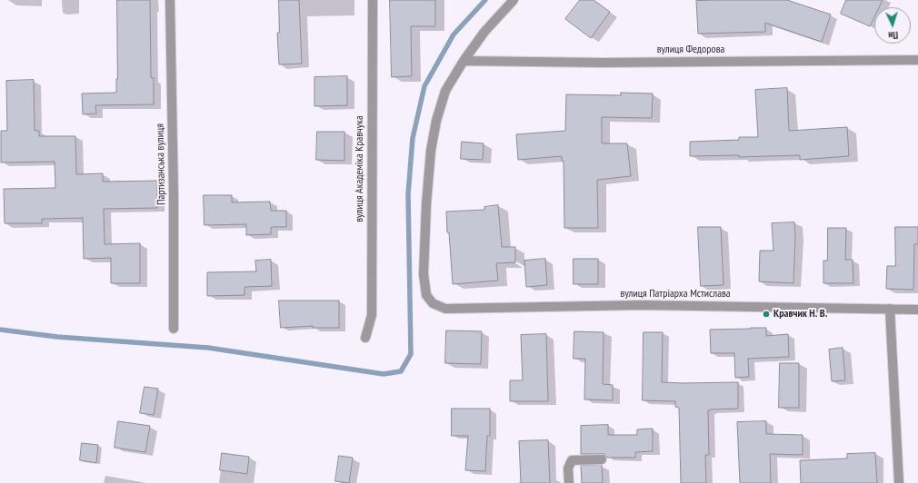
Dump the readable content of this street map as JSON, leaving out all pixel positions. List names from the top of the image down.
{
  "streets": {
    "street": [
      "вулиця Федорова",
      "Партизанська вулиця",
      "вулиця Академіка Кравчука",
      "вулиця Патріарха Мстислава"
    ]
  },
  "crossings": [
    ["вулиця Федорова", "вулиця Патріарха Мстислава"]
  ],
  "places": ["Кравчик Н. В."],
  "north": "bottom"
}
